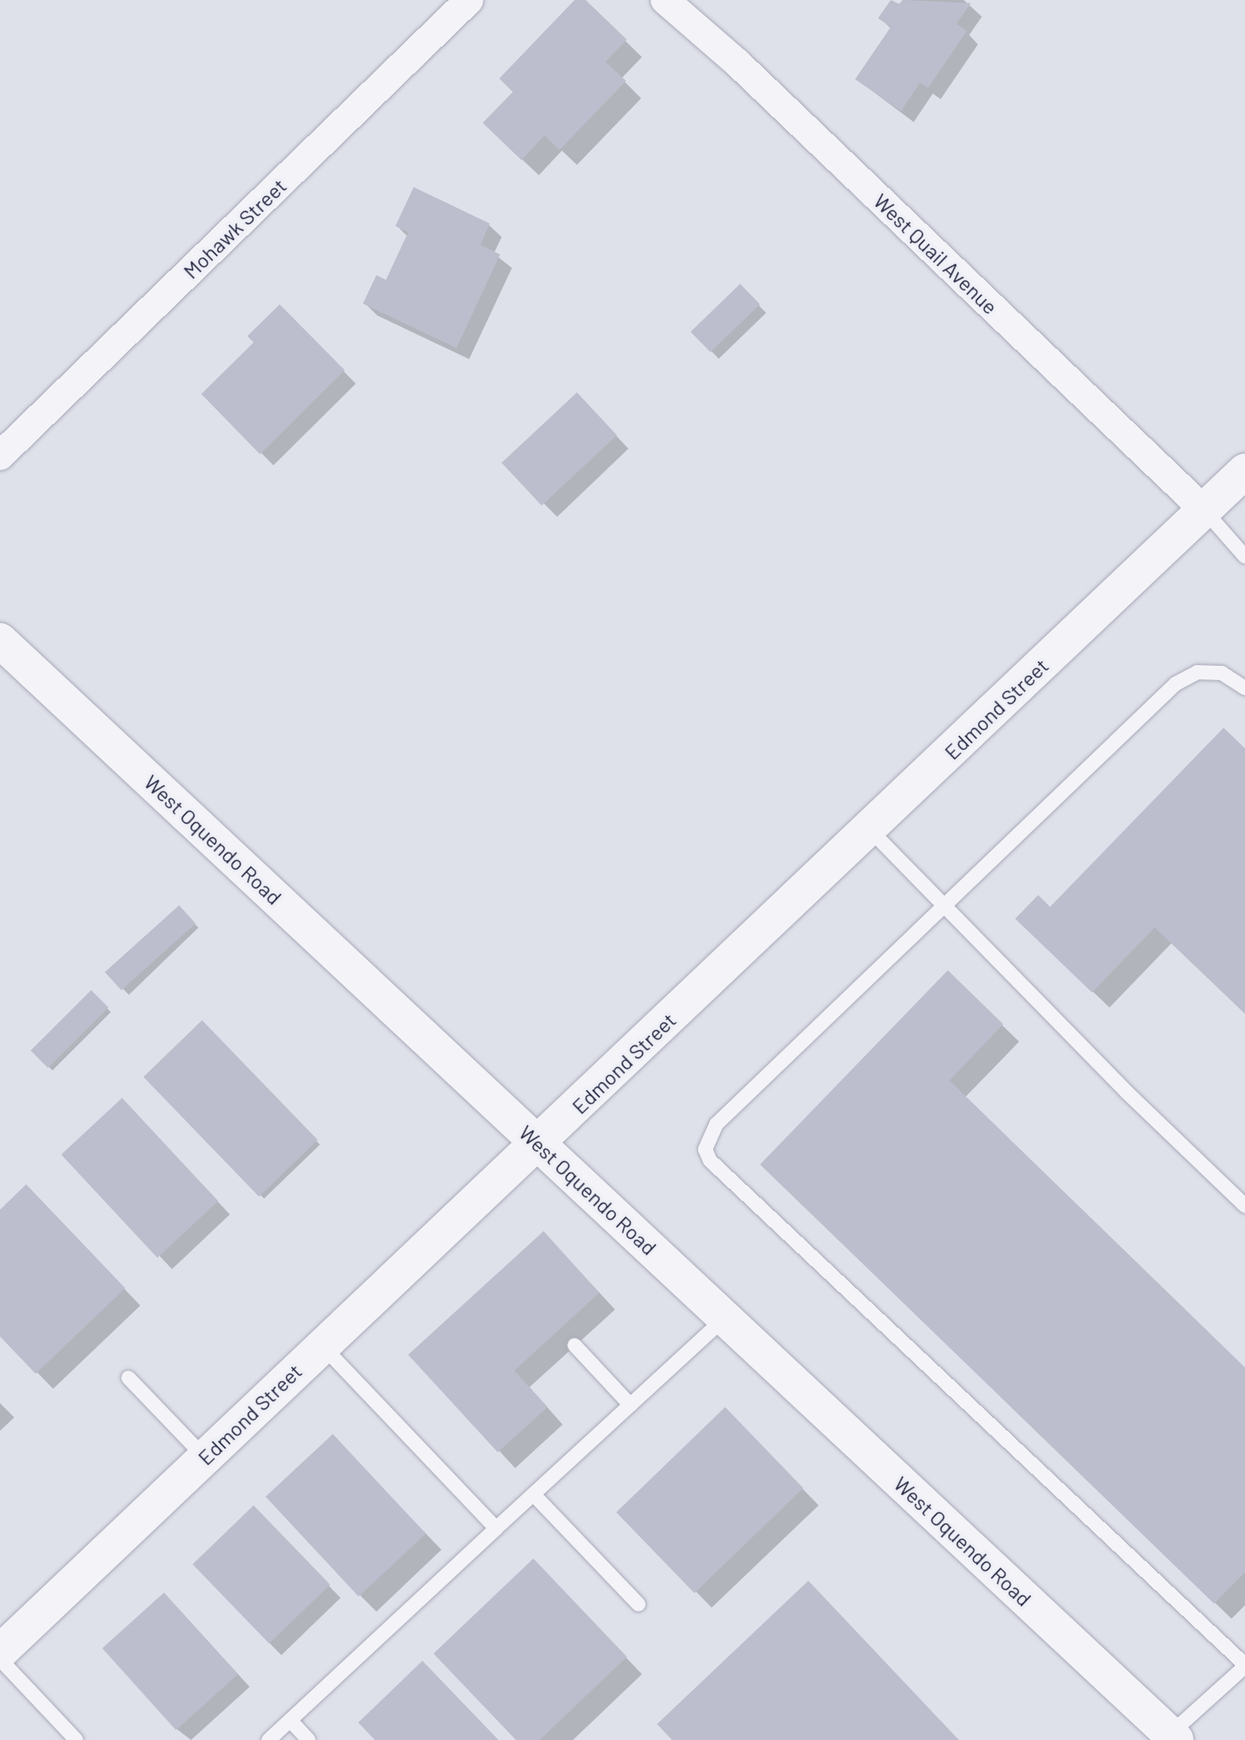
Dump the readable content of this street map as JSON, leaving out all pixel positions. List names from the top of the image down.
{
  "streets": {
    "street": [
      "Mohawk Street",
      "West Quail Avenue",
      "Edmond Street",
      "West Oquendo Road"
    ]
  },
  "crossings": [
    ["West Quail Avenue", "Edmond Street"],
    ["Edmond Street", "West Oquendo Road"]
  ]
}
